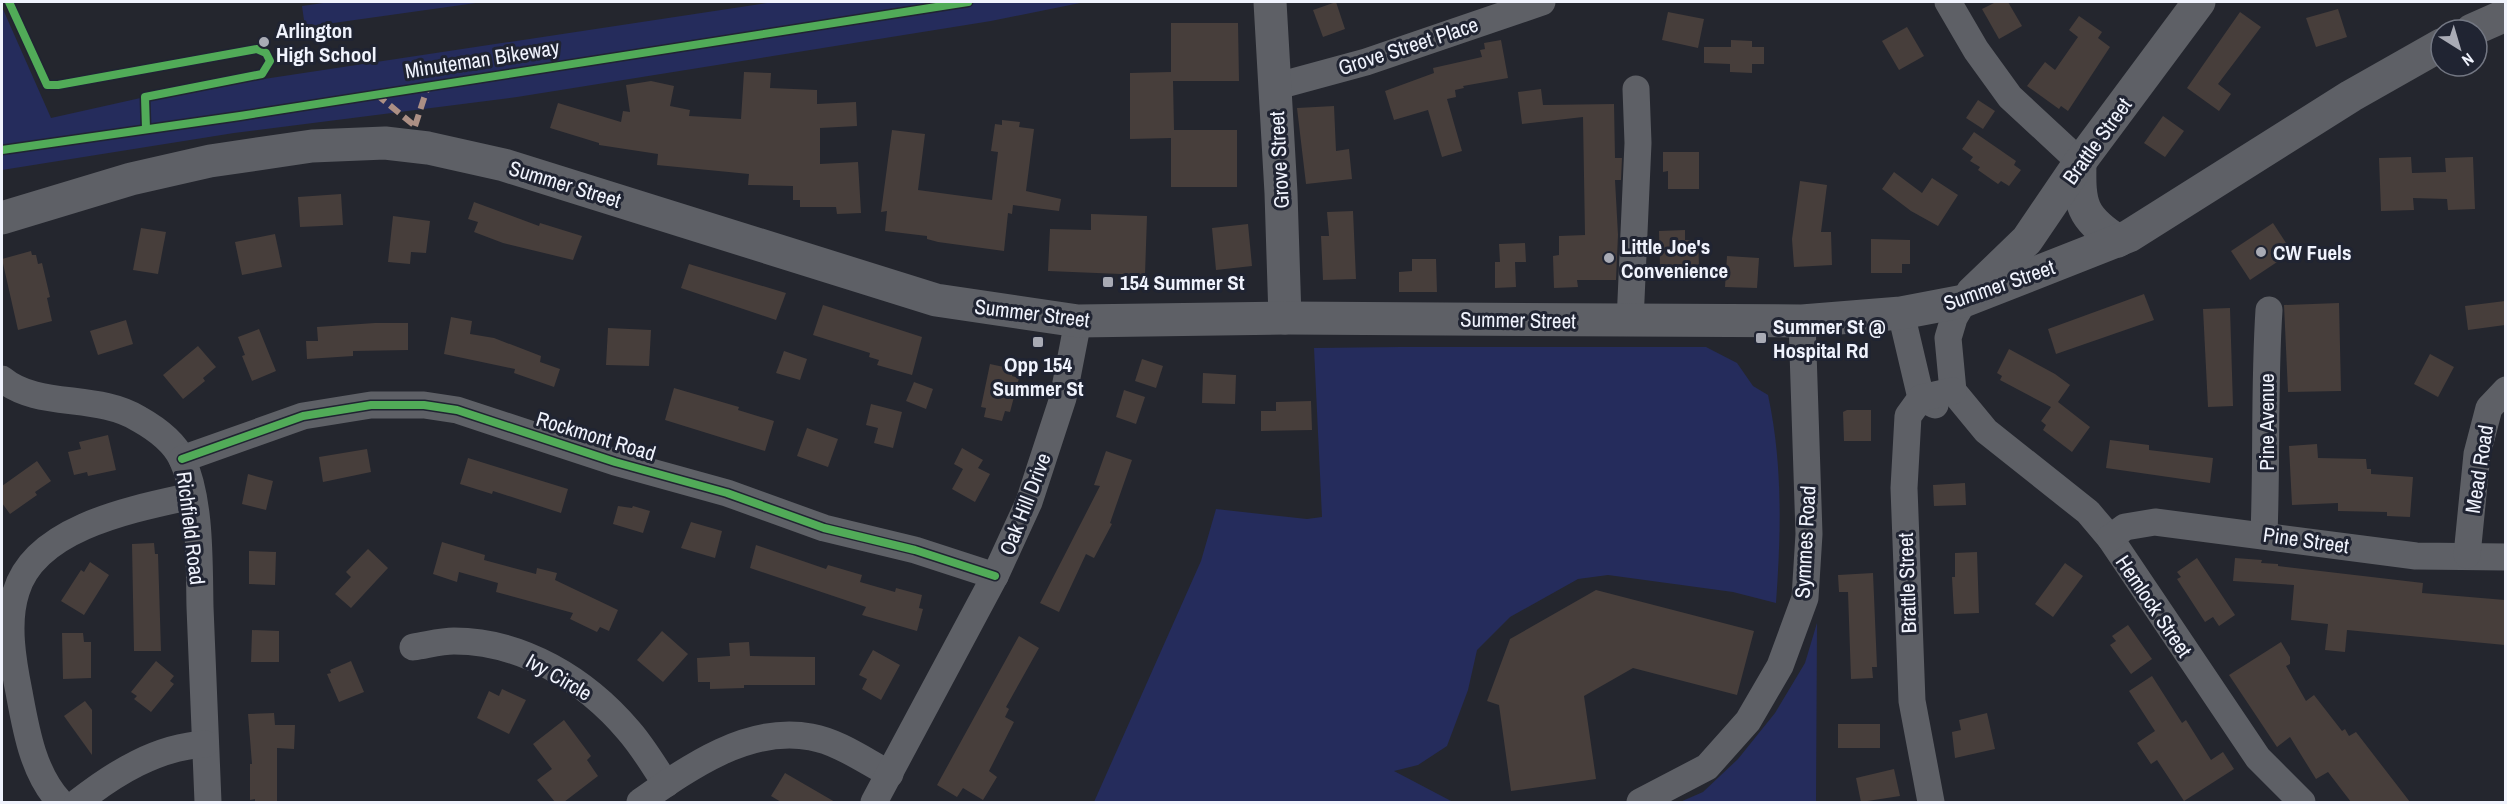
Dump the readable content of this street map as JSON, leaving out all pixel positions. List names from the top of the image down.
{
  "streets": {
    "main road": ["Brattle Street", "Grove Street", "Summer Street"],
    "street": [
      "Grove Street Place",
      "Pine Avenue",
      "Rockmont Road",
      "Mead Road",
      "Oak Hill Drive",
      "Richfield Road",
      "Pine Street",
      "Symmes Road",
      "Hemlock Street",
      "Ivy Circle"
    ],
    "cycle path": ["Minuteman Bikeway"]
  },
  "crossings": [
    ["Grove Street Place", "Grove Street"],
    ["Brattle Street", "Summer Street"],
    ["Brattle Street", "Hemlock Street"],
    ["Grove Street", "Summer Street"],
    ["Summer Street", "Oak Hill Drive"],
    ["Summer Street", "Symmes Road"],
    ["Pine Avenue", "Pine Street"],
    ["Rockmont Road", "Oak Hill Drive"],
    ["Rockmont Road", "Richfield Road"],
    ["Mead Road", "Pine Street"],
    ["Pine Street", "Hemlock Street"]
  ],
  "places": {
    "other": ["Arlington High School", "CW Fuels", "Little Joe's Convenience"],
    "transit": ["154 Summer St", "Summer St @ Hospital Rd", "Opp 154 Summer St"]
  },
  "north": "bottom right"
}
